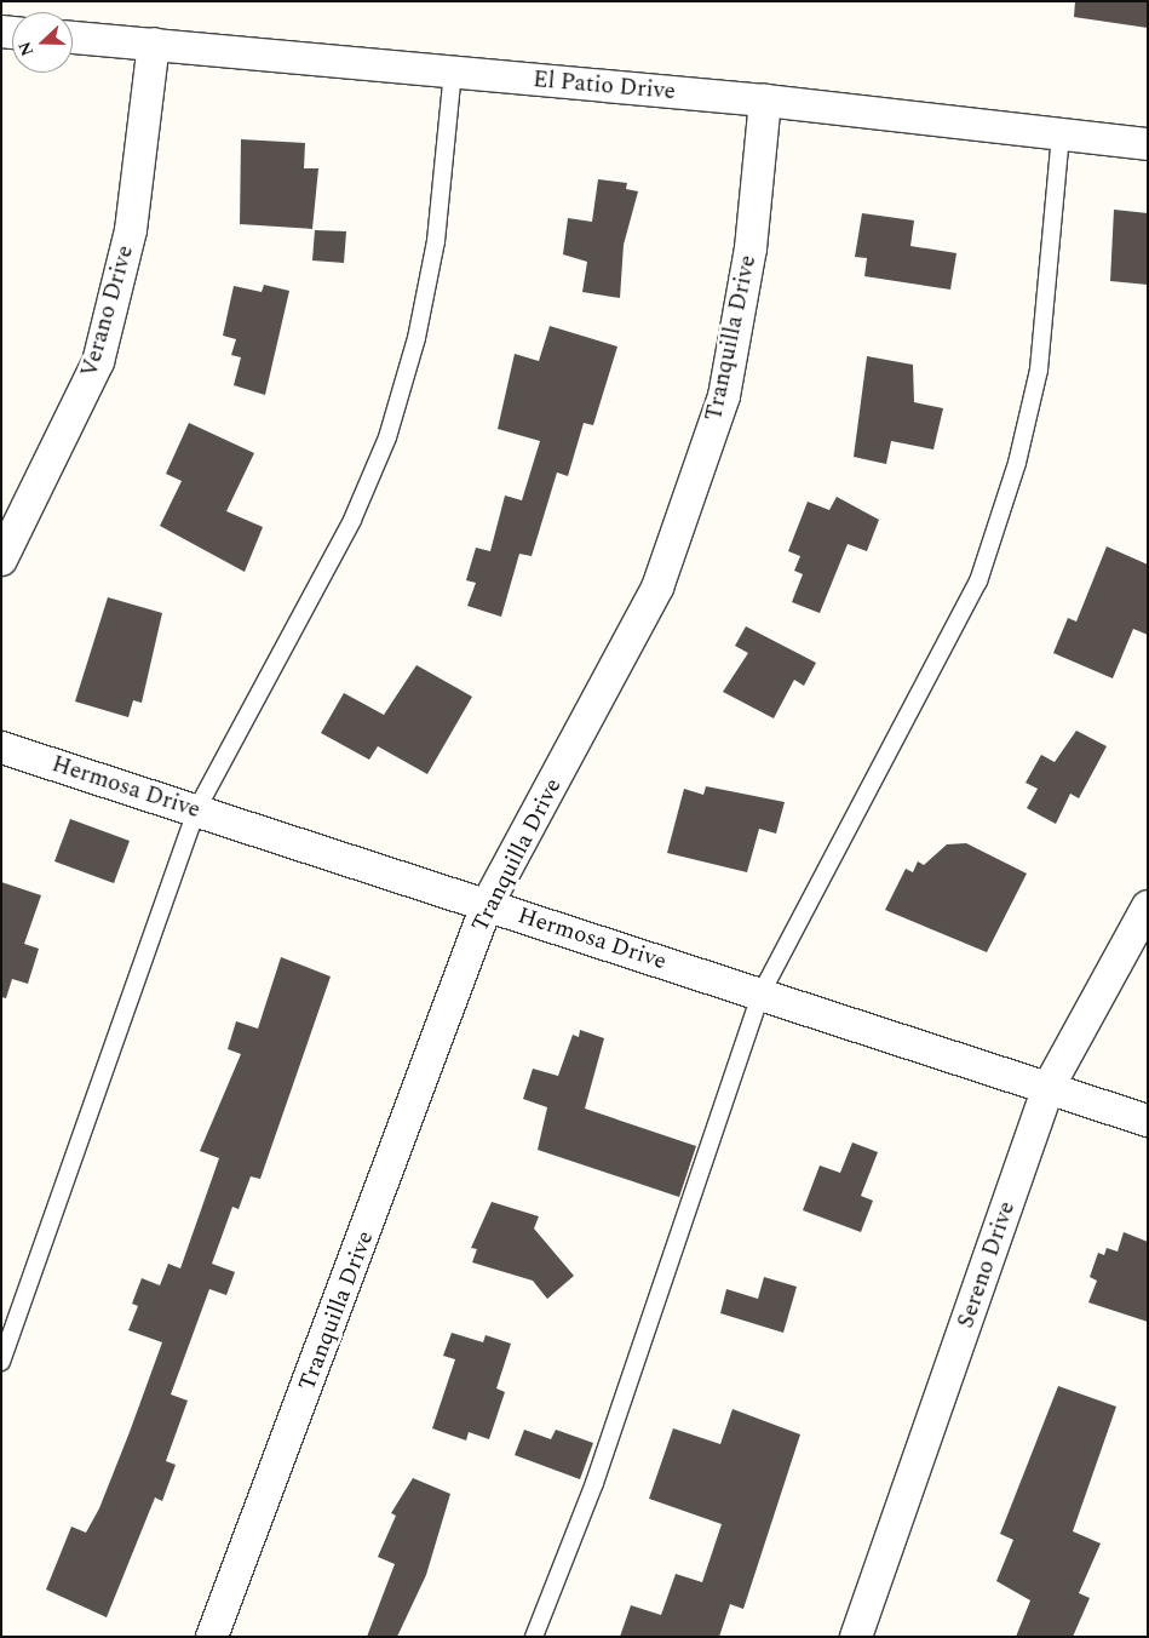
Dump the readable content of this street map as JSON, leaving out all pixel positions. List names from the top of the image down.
{
  "streets": {
    "street": [
      "El Patio Drive",
      "Verano Drive",
      "Tranquilla Drive",
      "Hermosa Drive",
      "Sereno Drive"
    ]
  },
  "crossings": [
    ["El Patio Drive", "Verano Drive"],
    ["El Patio Drive", "Tranquilla Drive"],
    ["Tranquilla Drive", "Hermosa Drive"],
    ["Hermosa Drive", "Sereno Drive"]
  ],
  "north": "left"
}
